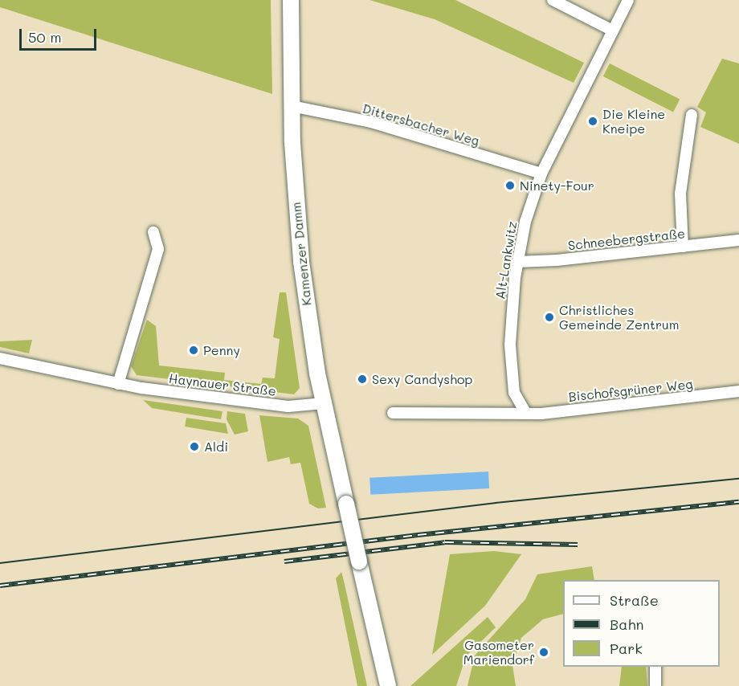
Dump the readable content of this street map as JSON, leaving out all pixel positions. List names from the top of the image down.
{
  "streets": {
    "main road": ["Kamenzer Damm"],
    "street": [
      "Dittersbacher Weg",
      "Schneebergstraße",
      "Alt-Lankwitz",
      "Haynauer Straße",
      "Bischofsgrüner Weg"
    ]
  },
  "crossings": [
    ["Dittersbacher Weg", "Kamenzer Damm"],
    ["Dittersbacher Weg", "Alt-Lankwitz"],
    ["Schneebergstraße", "Alt-Lankwitz"],
    ["Kamenzer Damm", "Haynauer Straße"],
    ["Alt-Lankwitz", "Bischofsgrüner Weg"]
  ],
  "places": [
    "Die Kleine Kneipe",
    "Ninety-Four",
    "Christliches Gemeinde Zentrum",
    "Penny",
    "Sexy Candyshop",
    "Aldi",
    "Gasometer Mariendorf"
  ],
  "legend": ["Straße", "Bahn", "Park"],
  "scale_bar": "50 m"
}
